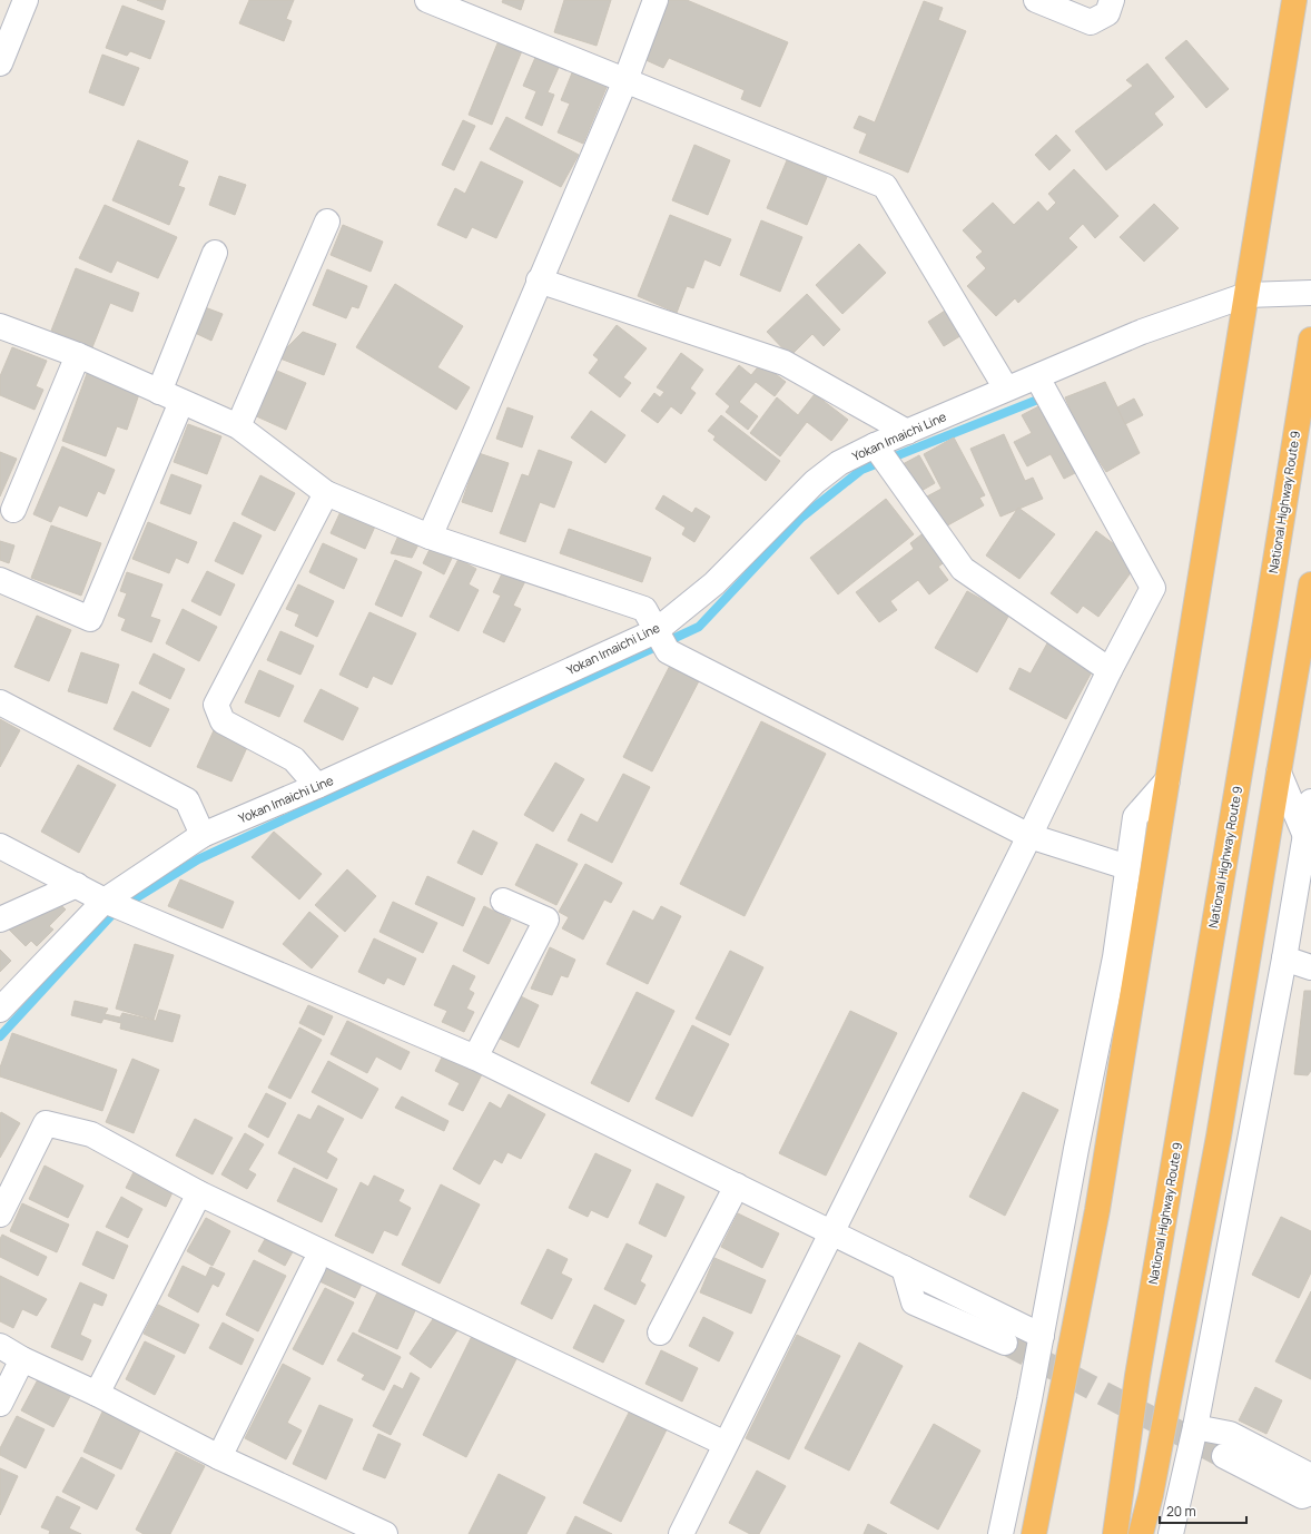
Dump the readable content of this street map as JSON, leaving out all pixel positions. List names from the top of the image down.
{
  "streets": {
    "highway": ["National Highway Route 9"],
    "street": ["Yokan Imaichi Line"]
  },
  "scale_bar": "20 m"
}
